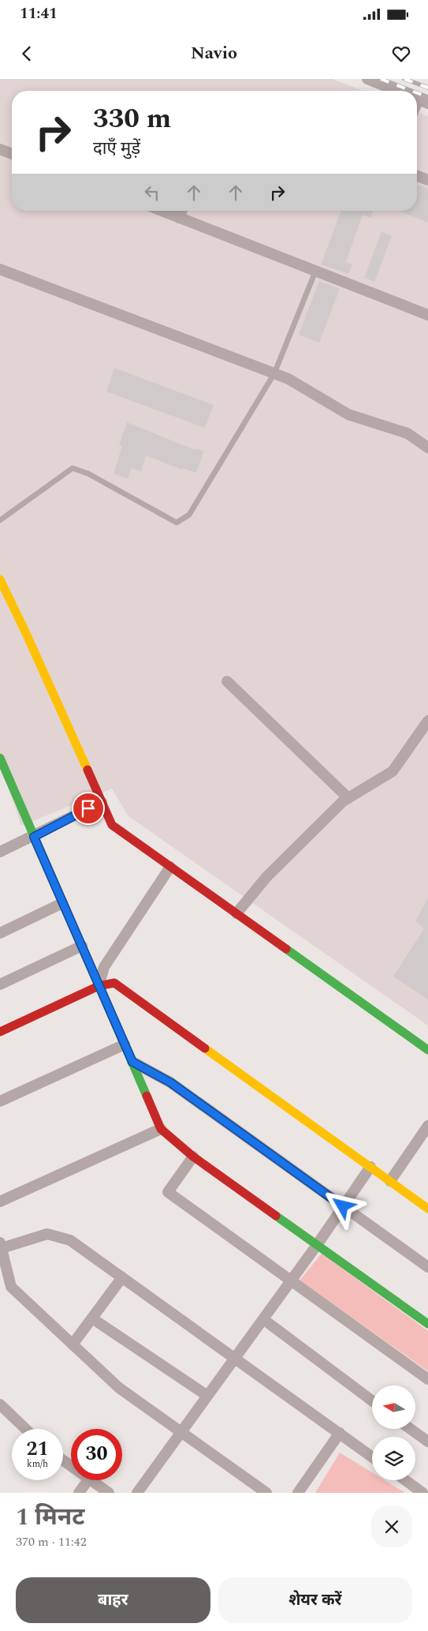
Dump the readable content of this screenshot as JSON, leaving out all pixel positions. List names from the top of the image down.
{
  "north": "left",
  "page": {
    "status": "11:41",
    "header": "Navio",
    "turn": ["330 m", "दाएँ मुड़ें"],
    "speed": "21 km/h",
    "limit": "30",
    "heading": ["1 मिनट", "370 m · 11:42"],
    "buttons": ["बाहर", "शेयर करें"]
  }
}
